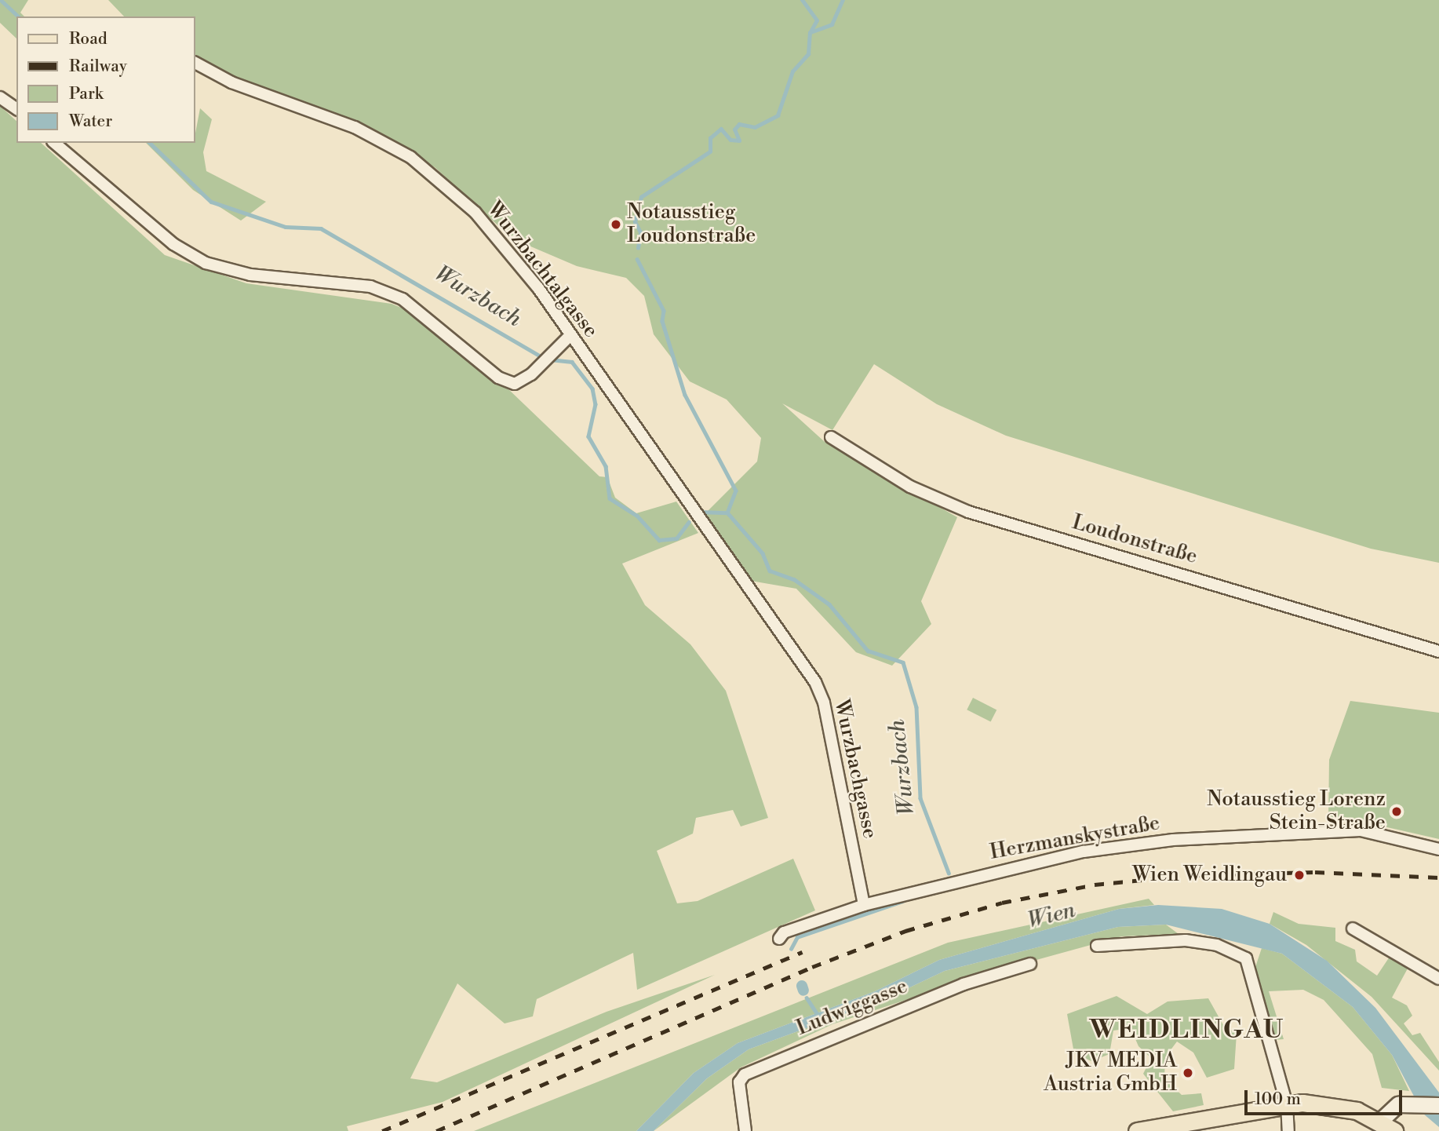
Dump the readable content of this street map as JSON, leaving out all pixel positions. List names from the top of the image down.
{
  "streets": {
    "street": [
      "Wurzbachtalgasse",
      "Loudonstraße",
      "Wurzbachgasse",
      "Herzmanskystraße",
      "Ludwiggasse"
    ]
  },
  "crossings": [
    ["Wurzbachtalgasse", "Wurzbachgasse"],
    ["Wurzbachgasse", "Herzmanskystraße"]
  ],
  "districts": ["WEIDLINGAU"],
  "water": ["Wurzbach", "Wien"],
  "places": [
    "Notausstieg Loudonstraße",
    "Notausstieg Lorenz Stein-Straße",
    "Wien Weidlingau",
    "JKV MEDIA Austria GmbH"
  ],
  "legend": [
    "Road",
    "Railway",
    "Park",
    "Water"
  ],
  "scale_bar": "100 m"
}
